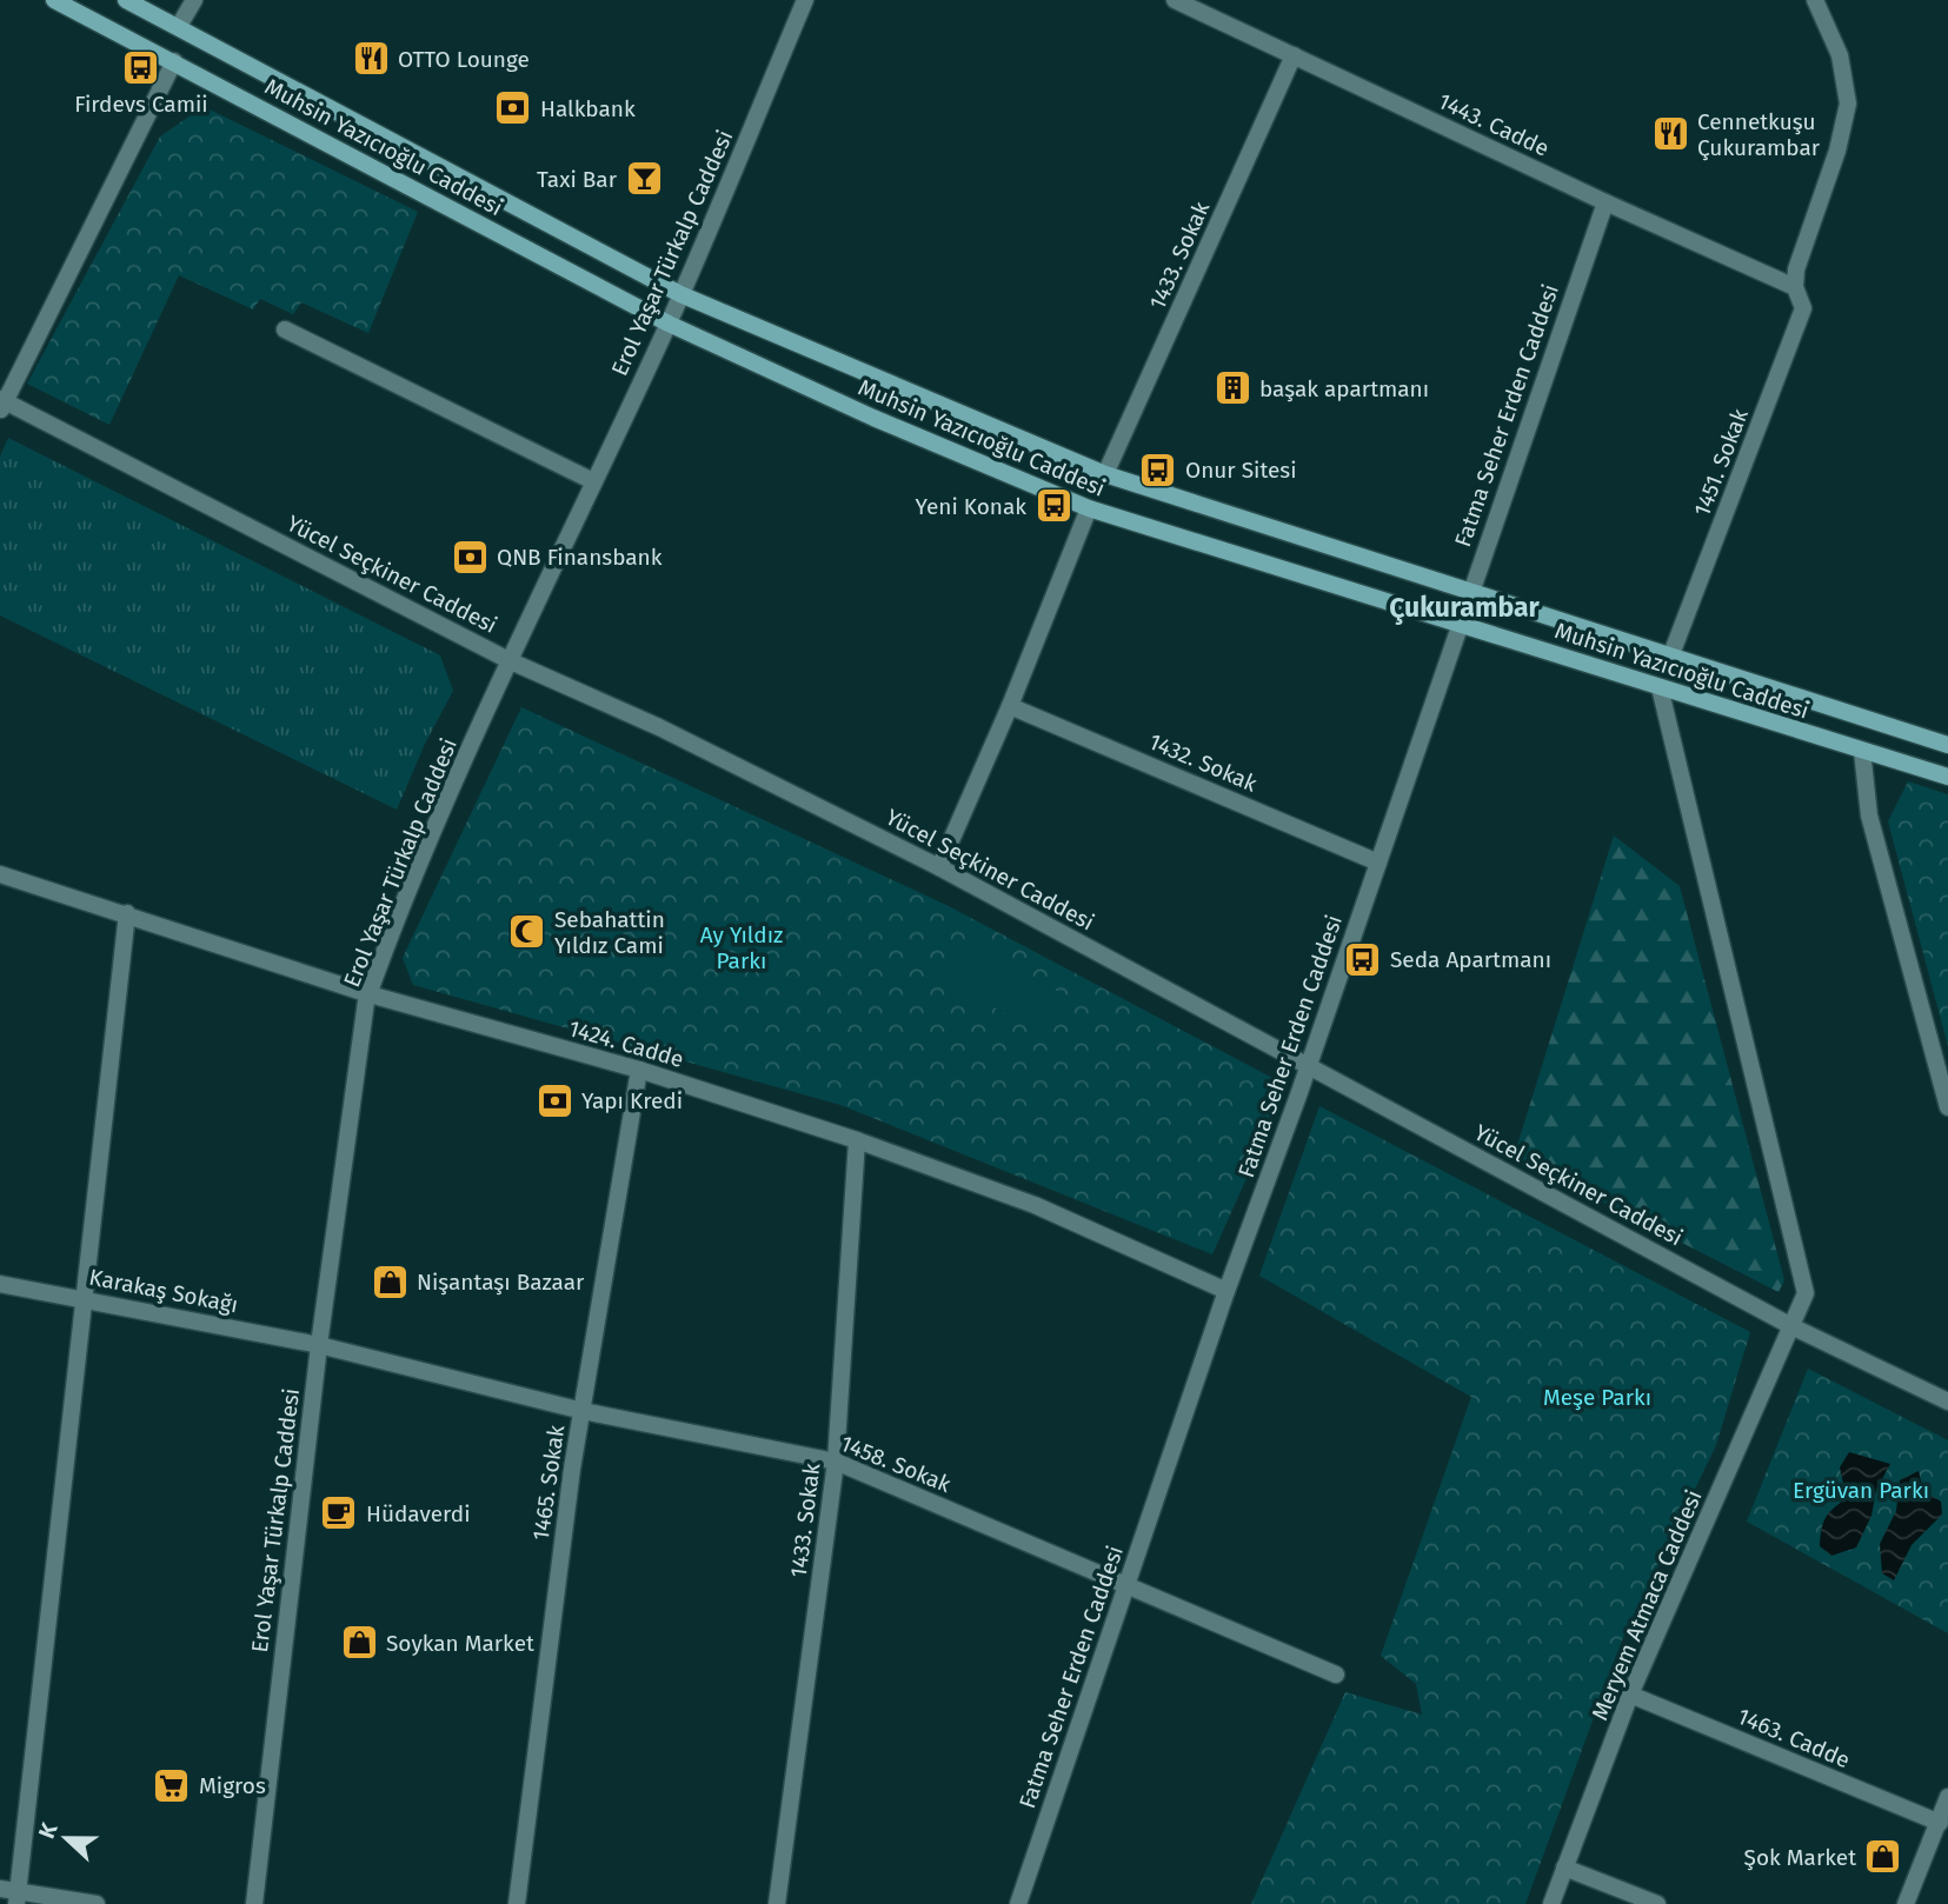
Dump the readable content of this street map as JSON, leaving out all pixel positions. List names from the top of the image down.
{
  "streets": {
    "main road": ["Muhsin Yazıcıoğlu Caddesi"],
    "street": [
      "1443. Cadde",
      "Erol Yaşar Türkalp Caddesi",
      "1433. Sokak",
      "Fatma Seher Erden Caddesi",
      "1451. Sokak",
      "Yücel Seçkiner Caddesi",
      "1432. Sokak",
      "1424. Cadde",
      "Karakaş Sokağı",
      "1458. Sokak",
      "1465. Sokak",
      "Meryem Atmaca Caddesi",
      "1463. Cadde"
    ]
  },
  "crossings": [
    ["1443. Cadde", "1433. Sokak"],
    ["1443. Cadde", "Fatma Seher Erden Caddesi"],
    ["1443. Cadde", "1451. Sokak"],
    ["Muhsin Yazıcıoğlu Caddesi", "Erol Yaşar Türkalp Caddesi"],
    ["Muhsin Yazıcıoğlu Caddesi", "1433. Sokak"],
    ["Muhsin Yazıcıoğlu Caddesi", "Fatma Seher Erden Caddesi"],
    ["Muhsin Yazıcıoğlu Caddesi", "1451. Sokak"],
    ["Muhsin Yazıcıoğlu Caddesi", "Meryem Atmaca Caddesi"],
    ["Erol Yaşar Türkalp Caddesi", "Yücel Seçkiner Caddesi"],
    ["Erol Yaşar Türkalp Caddesi", "1424. Cadde"],
    ["Erol Yaşar Türkalp Caddesi", "Karakaş Sokağı"],
    ["Erol Yaşar Türkalp Caddesi", "1458. Sokak"],
    ["1433. Sokak", "1424. Cadde"],
    ["1433. Sokak", "1458. Sokak"],
    ["Fatma Seher Erden Caddesi", "Yücel Seçkiner Caddesi"],
    ["Fatma Seher Erden Caddesi", "1432. Sokak"],
    ["Fatma Seher Erden Caddesi", "1424. Cadde"],
    ["Fatma Seher Erden Caddesi", "1458. Sokak"],
    ["Yücel Seçkiner Caddesi", "Meryem Atmaca Caddesi"],
    ["1424. Cadde", "1465. Sokak"],
    ["Karakaş Sokağı", "1458. Sokak"],
    ["1458. Sokak", "1465. Sokak"],
    ["Meryem Atmaca Caddesi", "1463. Cadde"]
  ],
  "districts": ["Çukurambar"],
  "parks": ["Ay Yıldız Parkı", "Meşe Parkı", "Ergüvan Parkı"],
  "places": {
    "restaurant": ["OTTO Lounge", "Cennetkuşu Çukurambar"],
    "bus stop": [
      "Firdevs Camii",
      "Onur Sitesi",
      "Yeni Konak",
      "Seda Apartmanı"
    ],
    "bank": ["Halkbank", "QNB Finansbank", "Yapı Kredi"],
    "bar": ["Taxi Bar"],
    "building": ["başak apartmanı"],
    "mosque": ["Sebahattin Yıldız Cami"],
    "shop": ["Nişantaşı Bazaar", "Soykan Market", "Şok Market"],
    "cafe": ["Hüdaverdi"],
    "supermarket": ["Migros"]
  },
  "north": "left"
}
